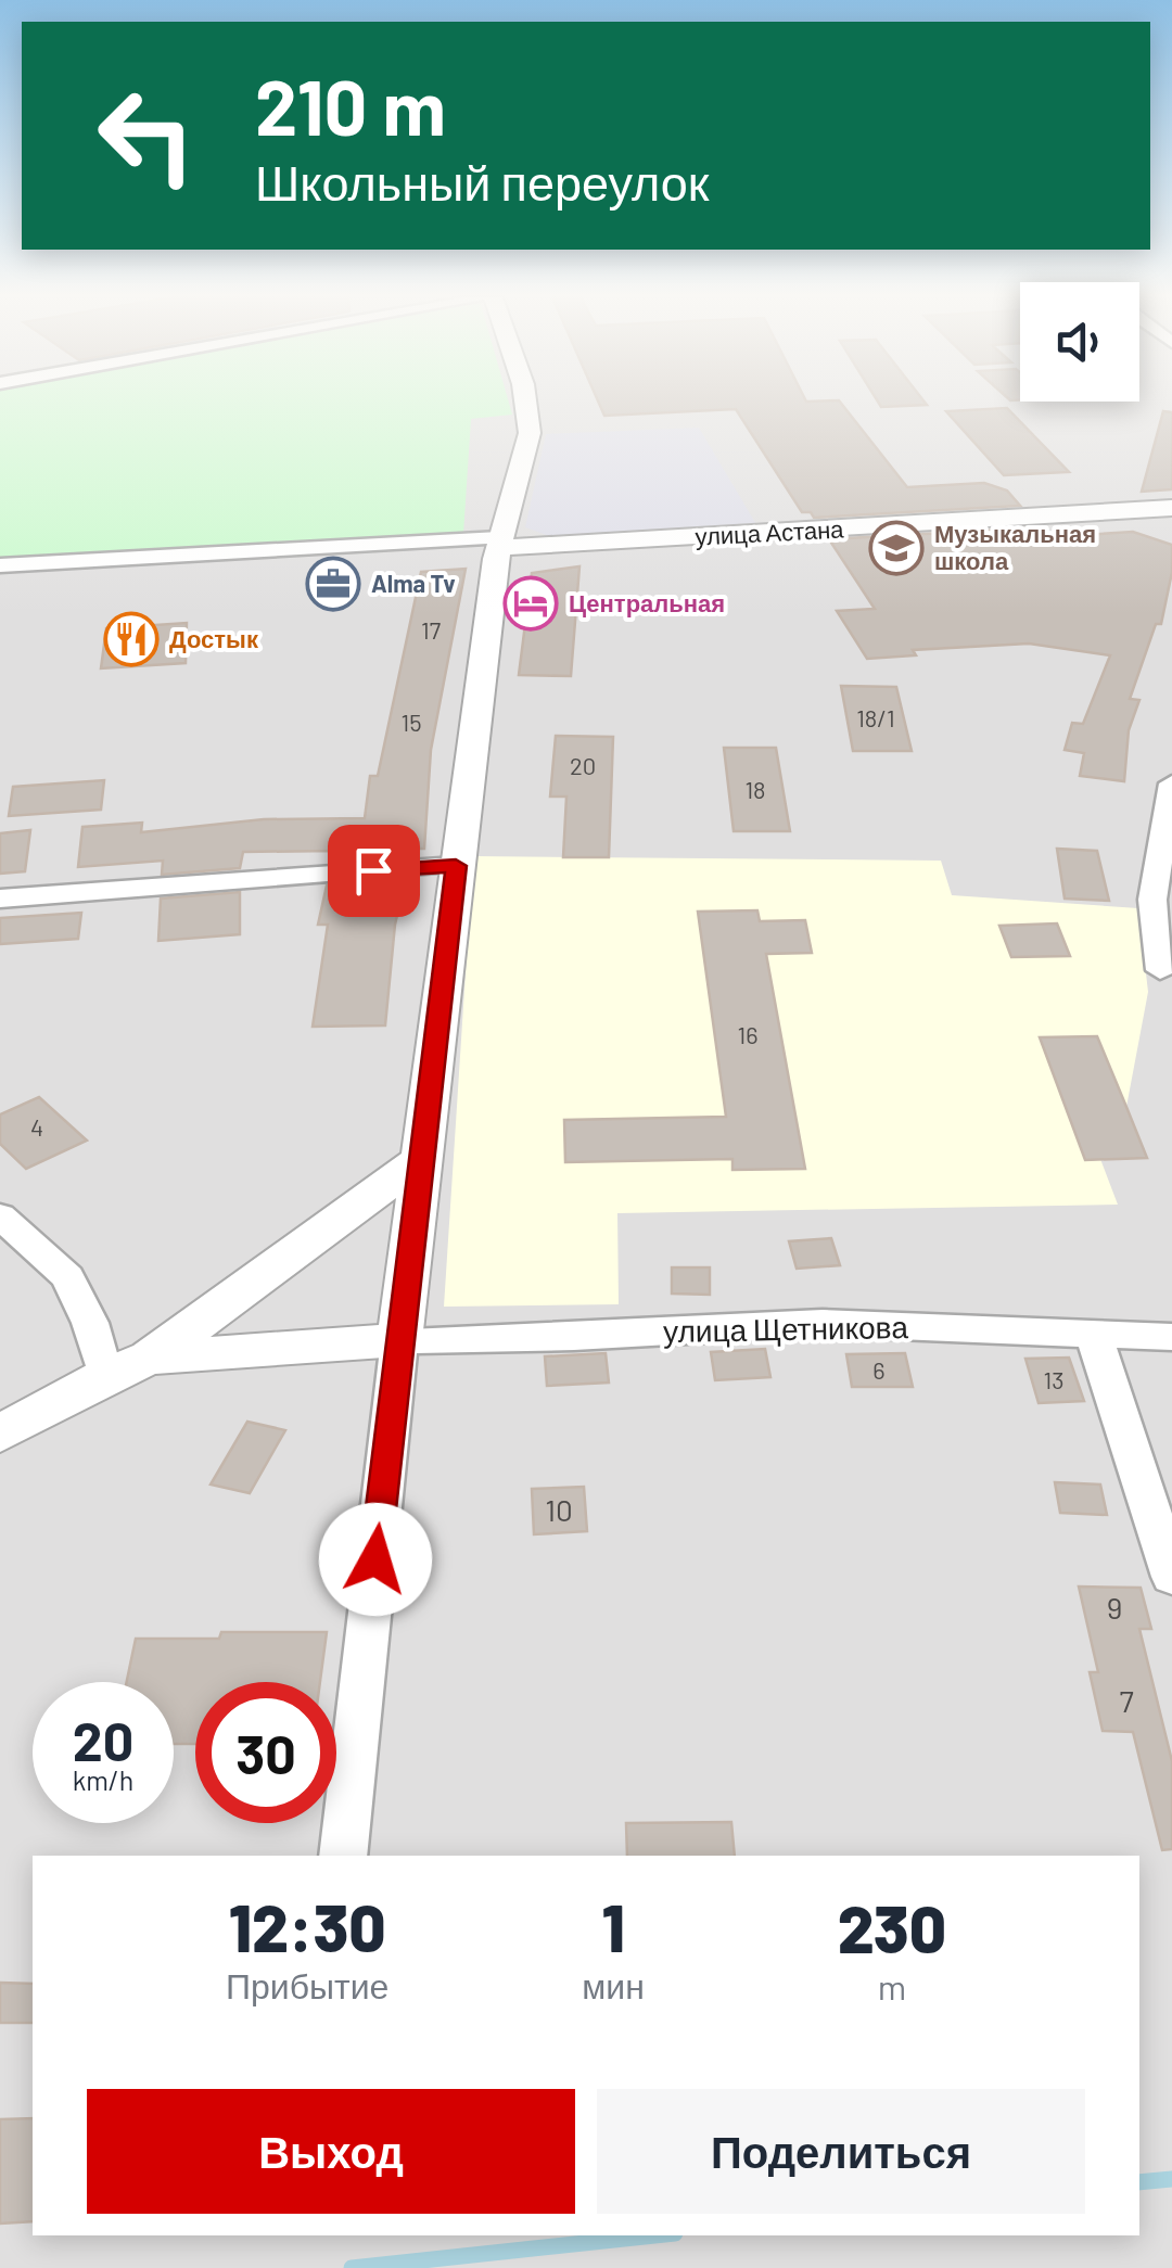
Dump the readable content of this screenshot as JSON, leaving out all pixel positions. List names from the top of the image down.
{
  "streets": {
    "street": ["улица Астана", "улица Щетникова"]
  },
  "places": {
    "school or university": ["Музыкальная школа"],
    "office": ["Alma Tv"],
    "hotel": ["Центральная"],
    "restaurant": ["Достык"]
  },
  "house_numbers": [
    "17",
    "18/1",
    "15",
    "20",
    "18",
    "16",
    "4",
    "6",
    "13",
    "10",
    "9",
    "7"
  ],
  "page": {
    "turn": ["210 m", "Школьный переулок"],
    "speed": "20 km/h",
    "limit": "30",
    "eta": [
      "12:30",
      "Прибытие",
      "1",
      "мин",
      "230",
      "m"
    ],
    "buttons": ["Выход", "Поделиться"]
  }
}
